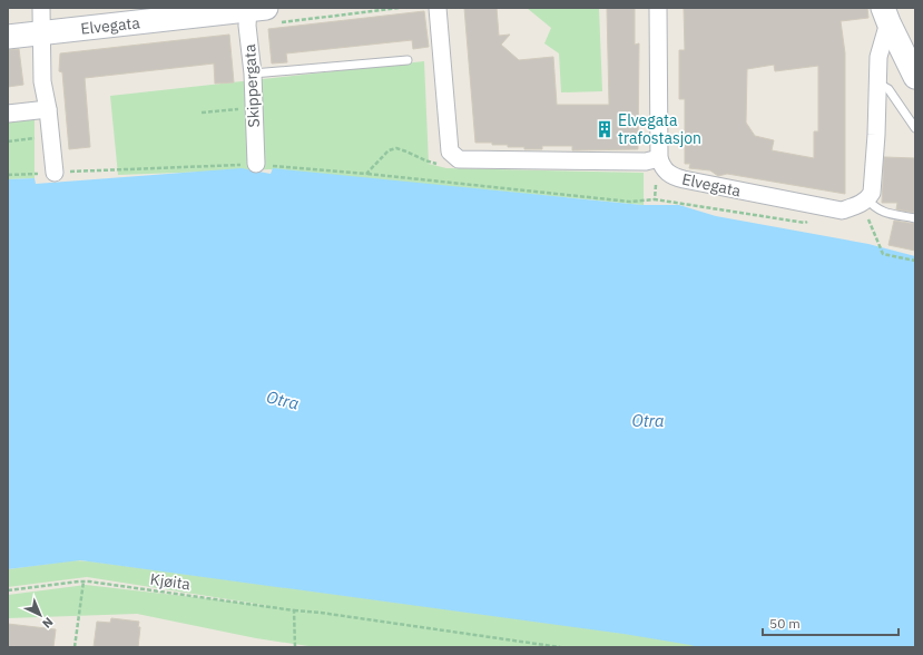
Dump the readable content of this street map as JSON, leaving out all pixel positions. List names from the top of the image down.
{
  "streets": {
    "street": ["Elvegata", "Skippergata"],
    "path": ["Kjøita"]
  },
  "crossings": [
    ["Elvegata", "Skippergata"]
  ],
  "water": ["Otra"],
  "places": {
    "building": ["Elvegata trafostasjon"]
  },
  "scale_bar": "50 m",
  "north": "bottom right"
}
